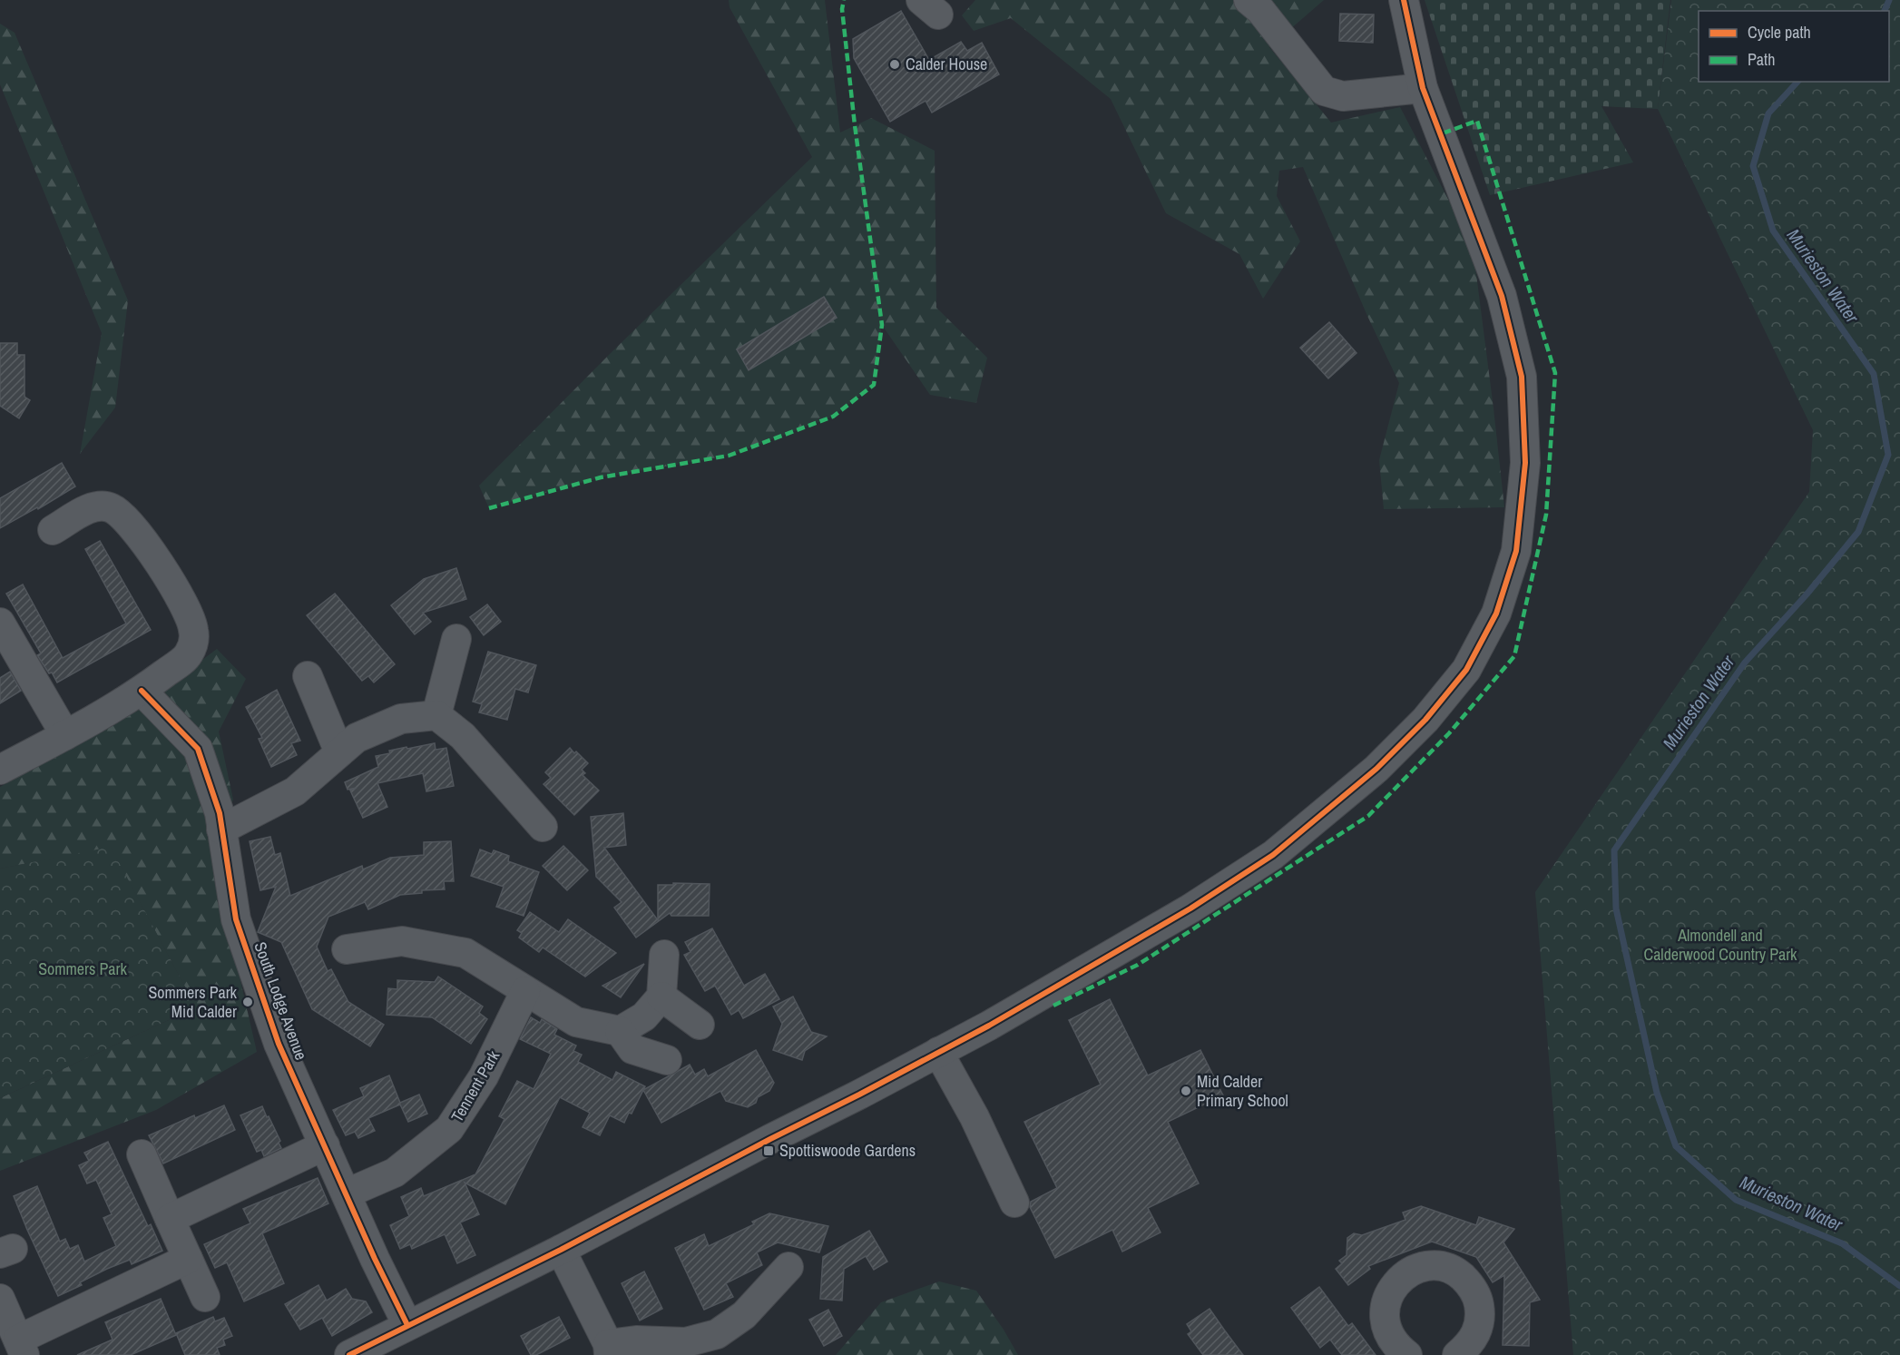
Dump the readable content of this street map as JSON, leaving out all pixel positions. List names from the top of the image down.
{
  "streets": {
    "street": ["South Lodge Avenue", "Tennent Park"]
  },
  "crossings": [
    ["South Lodge Avenue", "Tennent Park"]
  ],
  "water": ["Murieston Water"],
  "parks": ["Almondell and Calderwood Country Park", "Sommers Park"],
  "places": {
    "other": ["Calder House", "Sommers Park Mid Calder", "Mid Calder Primary School"],
    "transit": ["Spottiswoode Gardens"]
  },
  "legend": ["Cycle path", "Path"]
}
